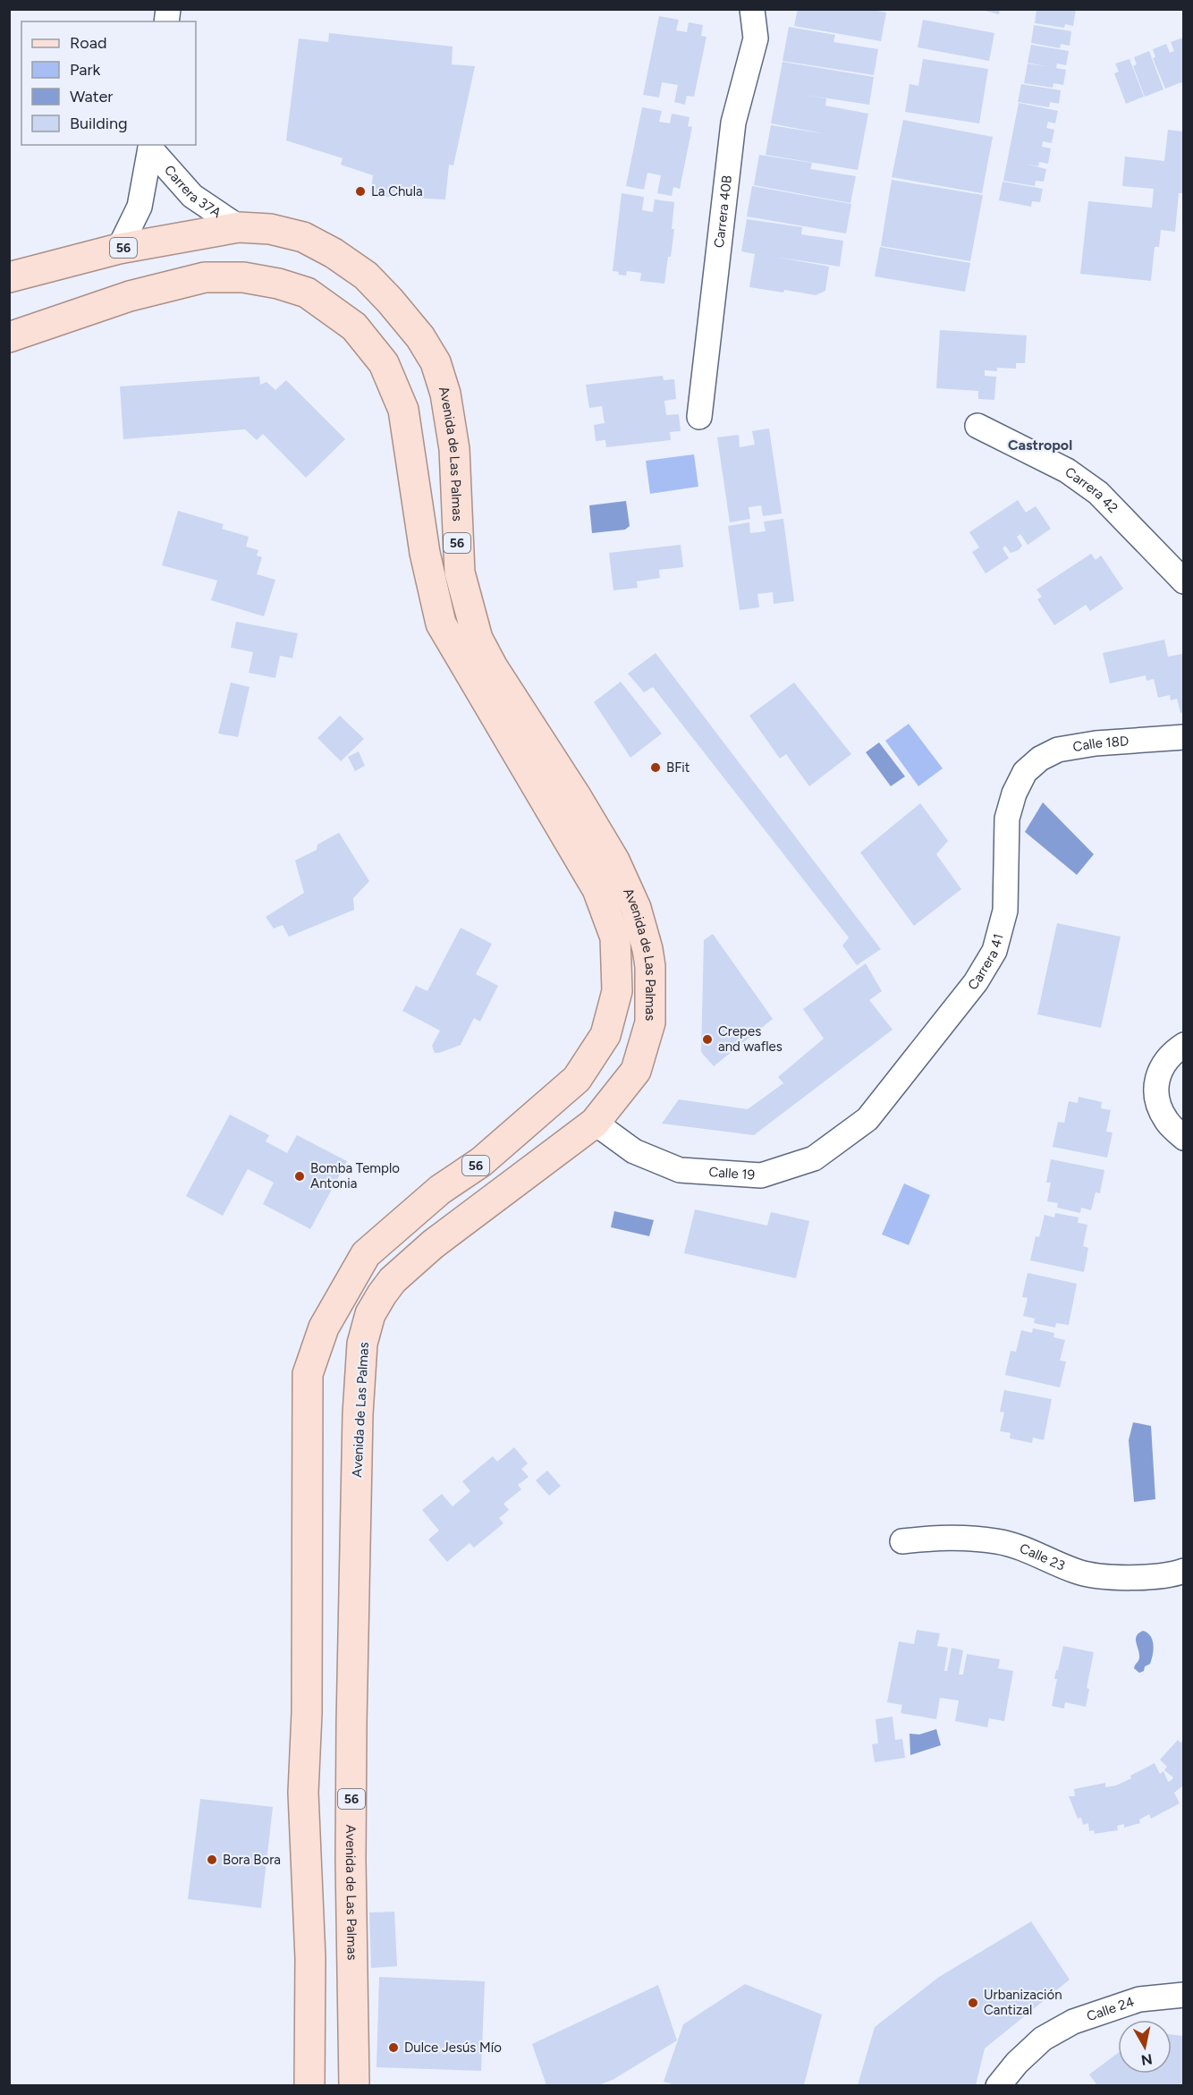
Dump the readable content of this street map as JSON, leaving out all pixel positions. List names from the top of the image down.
{
  "streets": {
    "main road": ["56", "Avenida de Las Palmas"],
    "street": [
      "Carrera 37A",
      "Carrera 40B",
      "Carrera 42",
      "Calle 18D",
      "Carrera 41",
      "Calle 19",
      "Calle 23",
      "Calle 24"
    ]
  },
  "crossings": [
    ["Carrera 37A", "Avenida de Las Palmas"],
    ["Avenida de Las Palmas", "Calle 19"],
    ["Calle 18D", "Carrera 41"],
    ["Carrera 41", "Calle 19"]
  ],
  "districts": ["Castropol"],
  "places": [
    "La Chula",
    "BFit",
    "Crepes and wafles",
    "Bomba Templo Antonia",
    "Bora Bora",
    "Urbanización Cantizal",
    "Dulce Jesús Mío"
  ],
  "legend": [
    "Road",
    "Park",
    "Water",
    "Building"
  ],
  "north": "bottom"
}
